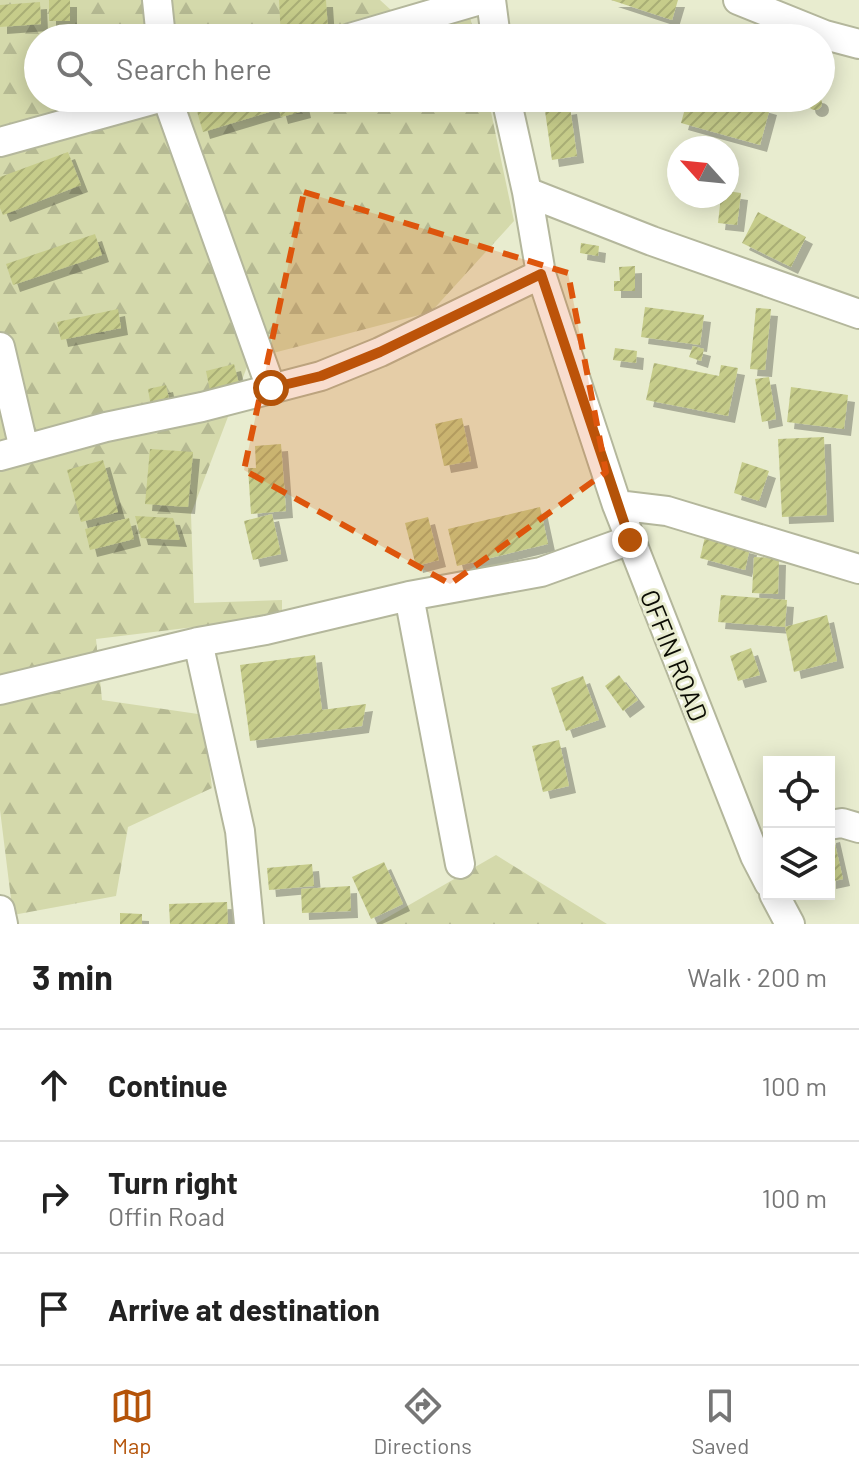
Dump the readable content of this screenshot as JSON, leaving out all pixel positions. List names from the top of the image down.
{
  "streets": {
    "street": ["OFFIN ROAD"]
  },
  "north": "top left",
  "page": {
    "search": "Search here",
    "heading": ["3 min", "Walk · 200 m"],
    "list": [
      ["Continue", "100 m"],
      ["Turn right", "Offin Road", "100 m"],
      "Arrive at destination"
    ],
    "nav": ["Map", "Directions", "Saved"]
  }
}
